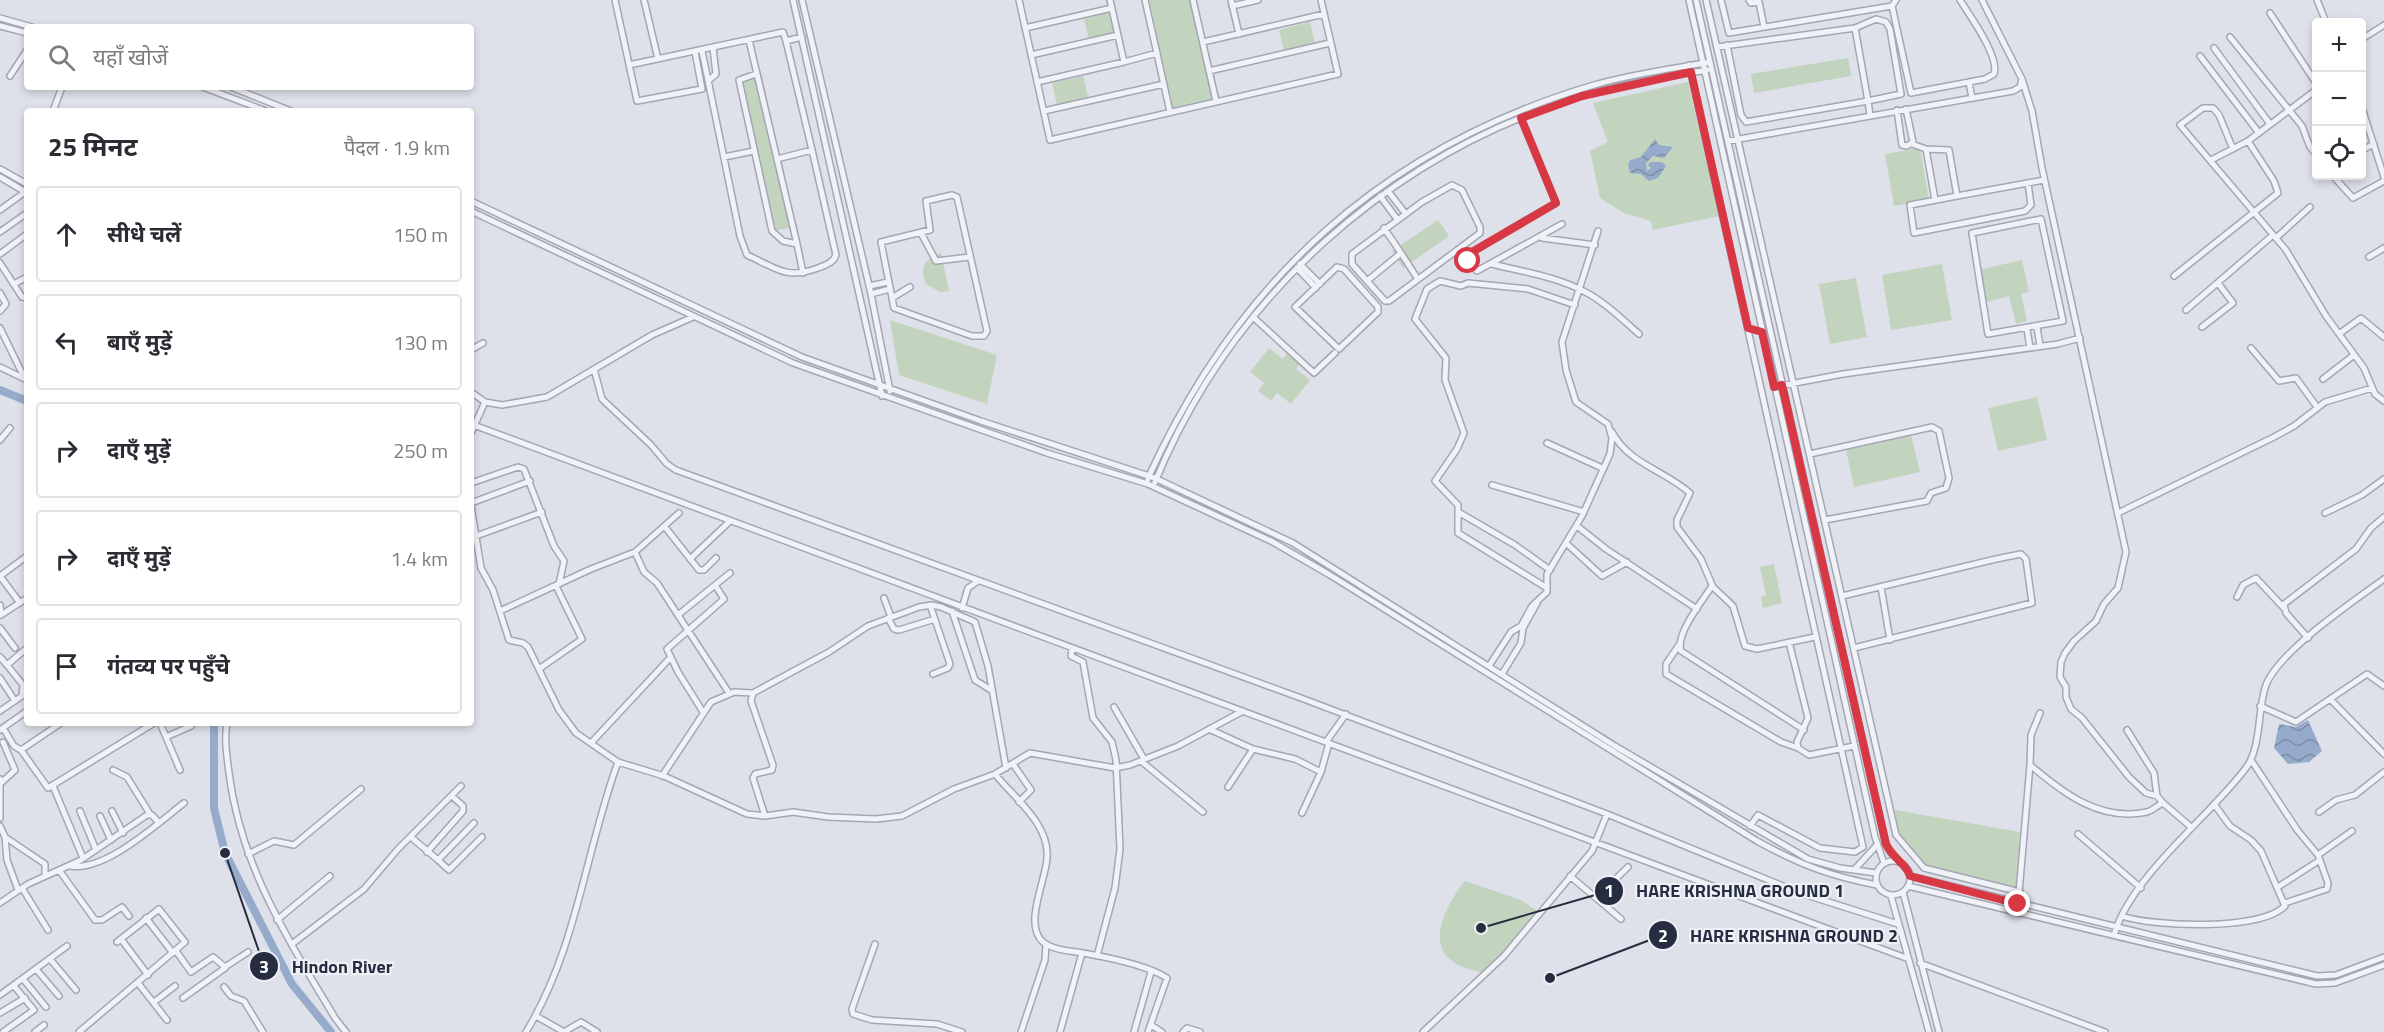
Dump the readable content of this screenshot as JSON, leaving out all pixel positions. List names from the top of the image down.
{
  "places": ["Hindon River", "HARE KRISHNA GROUND 1", "HARE KRISHNA GROUND 2"],
  "page": {
    "map_buttons": ["+", "−"],
    "search": "यहाँ खोजें",
    "heading": ["25 मिनट", "पैदल · 1.9 km"],
    "list": [
      ["सीधे चलें", "150 m"],
      ["बाएँ मुड़ें", "130 m"],
      ["दाएँ मुड़ें", "250 m"],
      ["दाएँ मुड़ें", "1.4 km"],
      "गंतव्य पर पहुँचे"
    ]
  }
}
